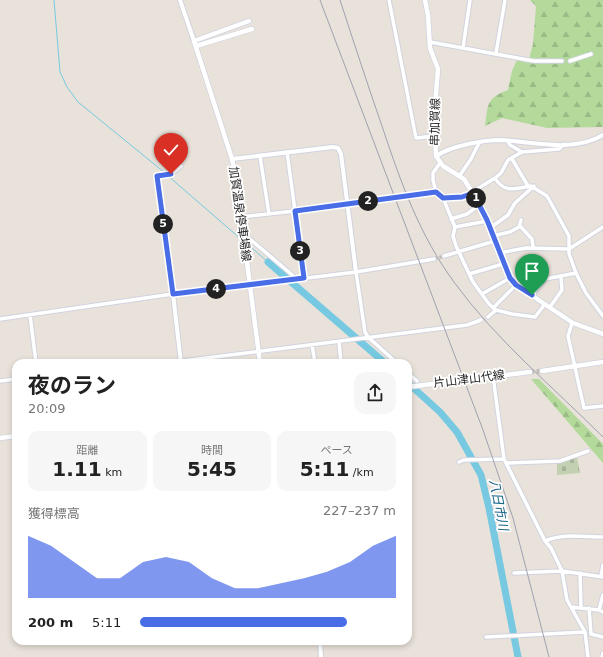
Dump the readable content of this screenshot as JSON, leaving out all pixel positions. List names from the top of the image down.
{
  "streets": {
    "main road": ["串加賀線", "加賀温泉停車場線", "片山津山代線"]
  },
  "water": ["八日市川"],
  "page": {
    "pins": [
      "1",
      "2",
      "5",
      "3",
      "4"
    ],
    "heading": ["夜のラン", "20:09"],
    "stats": [
      ["距離", "1.11 km"],
      ["時間", "5:45"],
      ["ペース", "5:11 /km"]
    ],
    "chart": ["獲得標高", "227–237 m"],
    "list": [
      {
        "name": "200 m",
        "note": "5:11"
      }
    ]
  }
}
